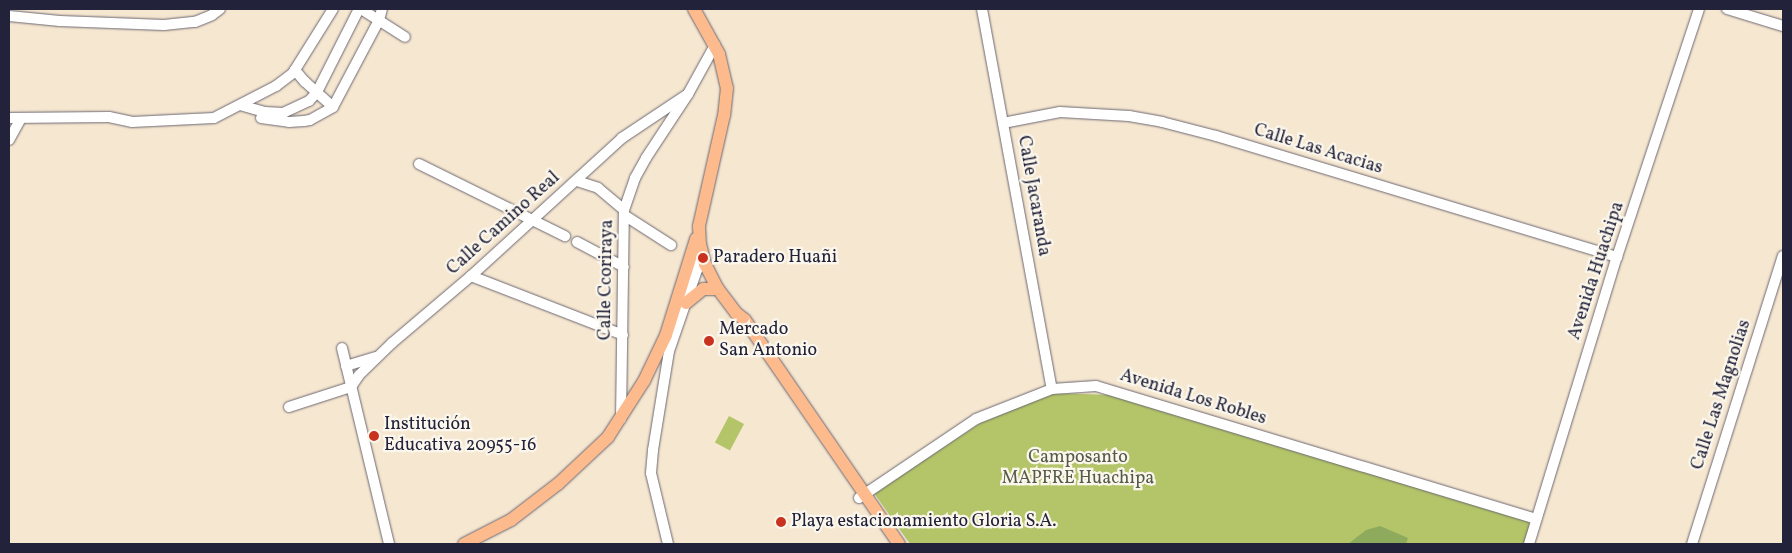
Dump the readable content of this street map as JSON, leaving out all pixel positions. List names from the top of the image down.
{
  "streets": {
    "street": [
      "Calle Las Acacias",
      "Calle Jacaranda",
      "Calle Camino Real",
      "Avenida Huachipa",
      "Calle Ccoriraya",
      "Calle Las Magnolias",
      "Avenida Los Robles"
    ]
  },
  "crossings": [
    ["Calle Las Acacias", "Calle Jacaranda"],
    ["Calle Las Acacias", "Avenida Huachipa"],
    ["Calle Jacaranda", "Avenida Los Robles"],
    ["Calle Camino Real", "Calle Ccoriraya"],
    ["Avenida Huachipa", "Avenida Los Robles"]
  ],
  "parks": ["Camposanto MAPFRE Huachipa"],
  "places": [
    "Paradero Huañi",
    "Mercado San Antonio",
    "Institución Educativa 20955-16",
    "Playa estacionamiento Gloria S.A."
  ]
}
